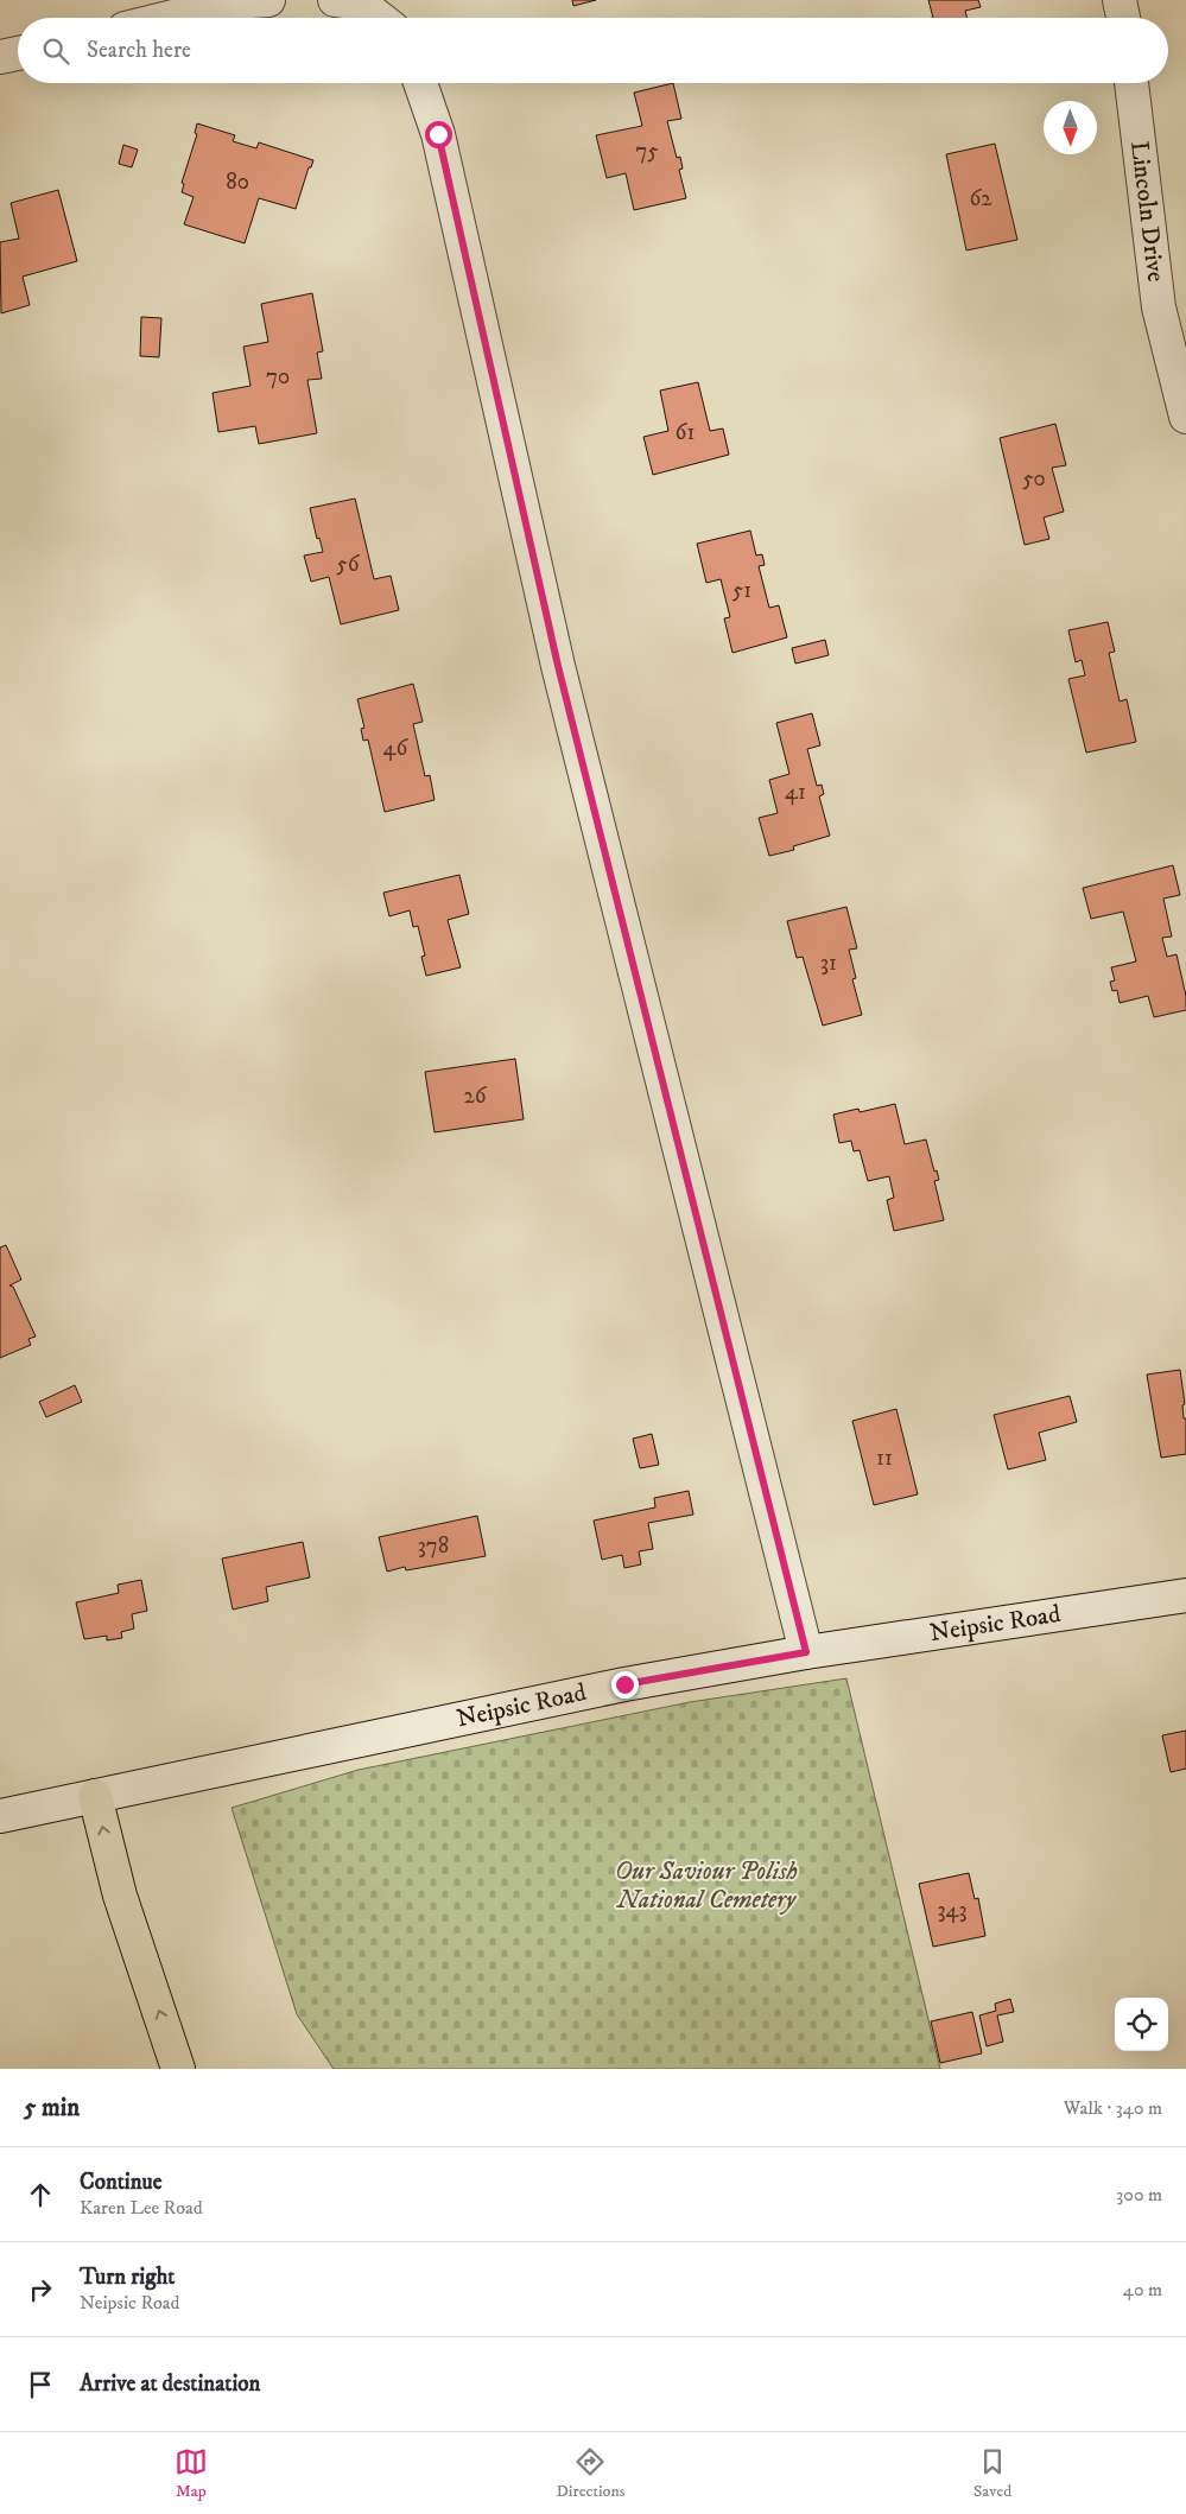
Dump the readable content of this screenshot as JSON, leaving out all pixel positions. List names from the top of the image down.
{
  "streets": {
    "street": ["Lincoln Drive", "Neipsic Road"]
  },
  "parks": ["Our Saviour Polish National Cemetery"],
  "house_numbers": [
    "75",
    "80",
    "62",
    "70",
    "61",
    "50",
    "56",
    "51",
    "46",
    "41",
    "31",
    "26",
    "11",
    "378",
    "343"
  ],
  "north": "bottom",
  "page": {
    "search": "Search here",
    "heading": ["5 min", "Walk · 340 m"],
    "list": [
      ["Continue", "Karen Lee Road", "300 m"],
      ["Turn right", "Neipsic Road", "40 m"],
      "Arrive at destination"
    ],
    "nav": ["Map", "Directions", "Saved"]
  }
}
